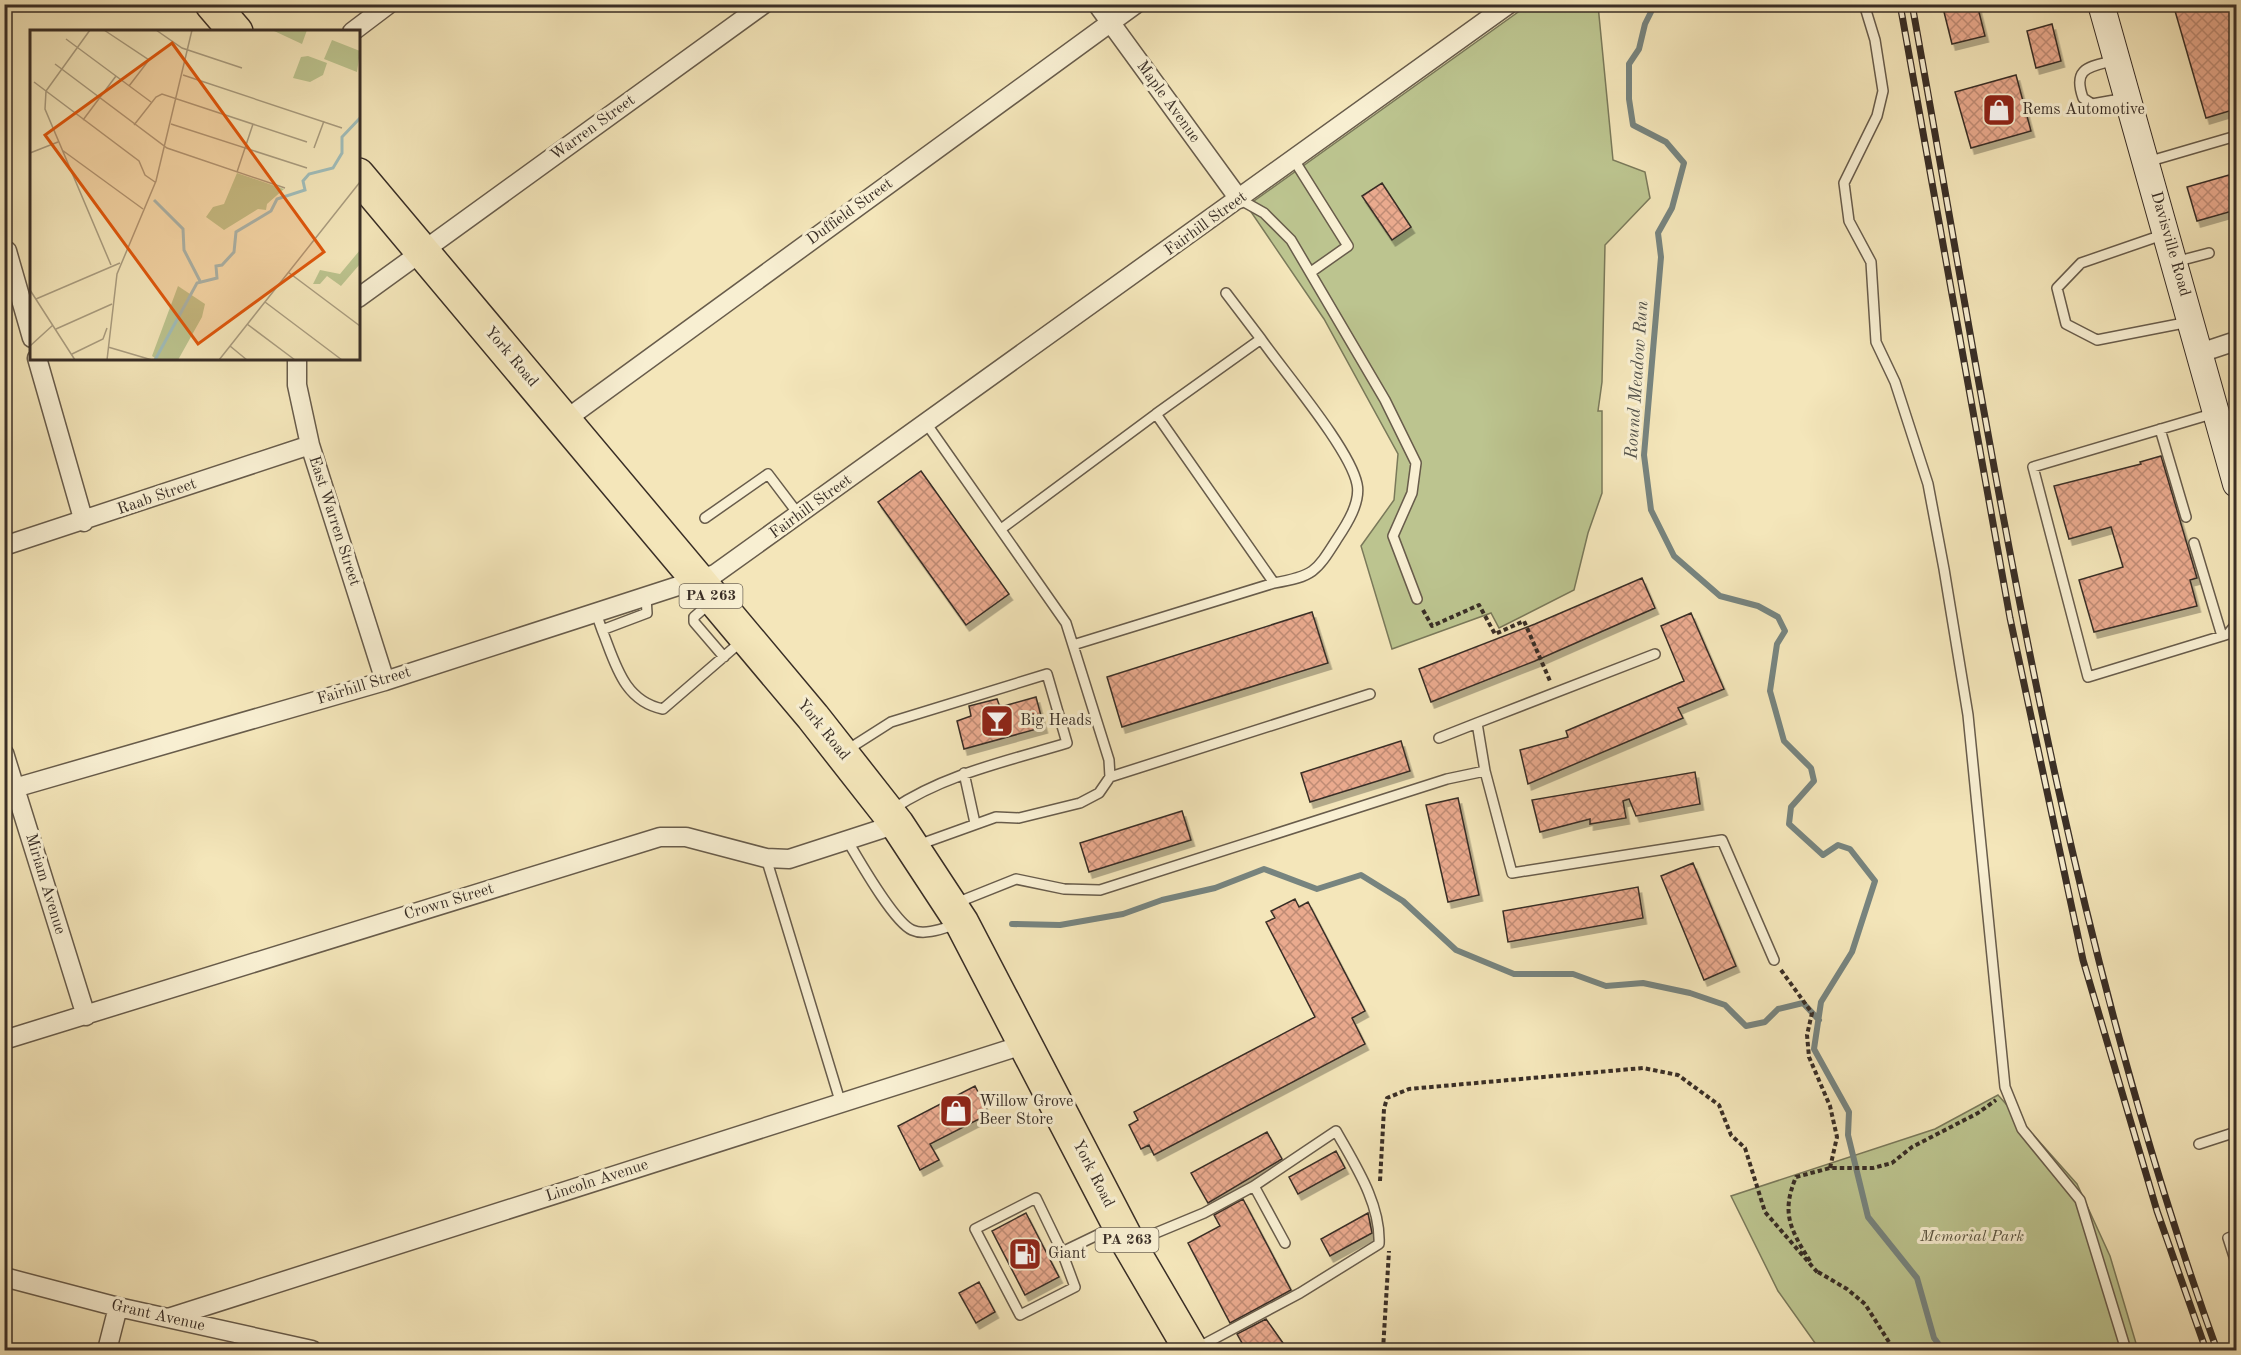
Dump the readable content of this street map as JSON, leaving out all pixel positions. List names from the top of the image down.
{
  "streets": {
    "highway": ["York Road", "PA 263"],
    "street": [
      "Maple Avenue",
      "Warren Street",
      "Duffield Street",
      "Fairhill Street",
      "Davisville Road",
      "Raab Street",
      "East Warren Street",
      "Miriam Avenue",
      "Crown Street",
      "Lincoln Avenue",
      "Grant Avenue"
    ]
  },
  "crossings": [
    ["Maple Avenue", "Duffield Street"],
    ["Maple Avenue", "Fairhill Street"],
    ["Warren Street", "York Road"],
    ["Duffield Street", "York Road"],
    ["Fairhill Street", "York Road"],
    ["Fairhill Street", "East Warren Street"],
    ["Fairhill Street", "Miriam Avenue"],
    ["York Road", "Crown Street"],
    ["York Road", "Lincoln Avenue"],
    ["Raab Street", "East Warren Street"],
    ["Miriam Avenue", "Crown Street"],
    ["Lincoln Avenue", "Grant Avenue"]
  ],
  "water": ["Round Meadow Run"],
  "parks": ["Memorial Park"],
  "places": {
    "shop": ["Rems Automotive", "Willow Grove Beer Store"],
    "bar": ["Big Heads"],
    "fuel station": ["Giant"]
  }
}
